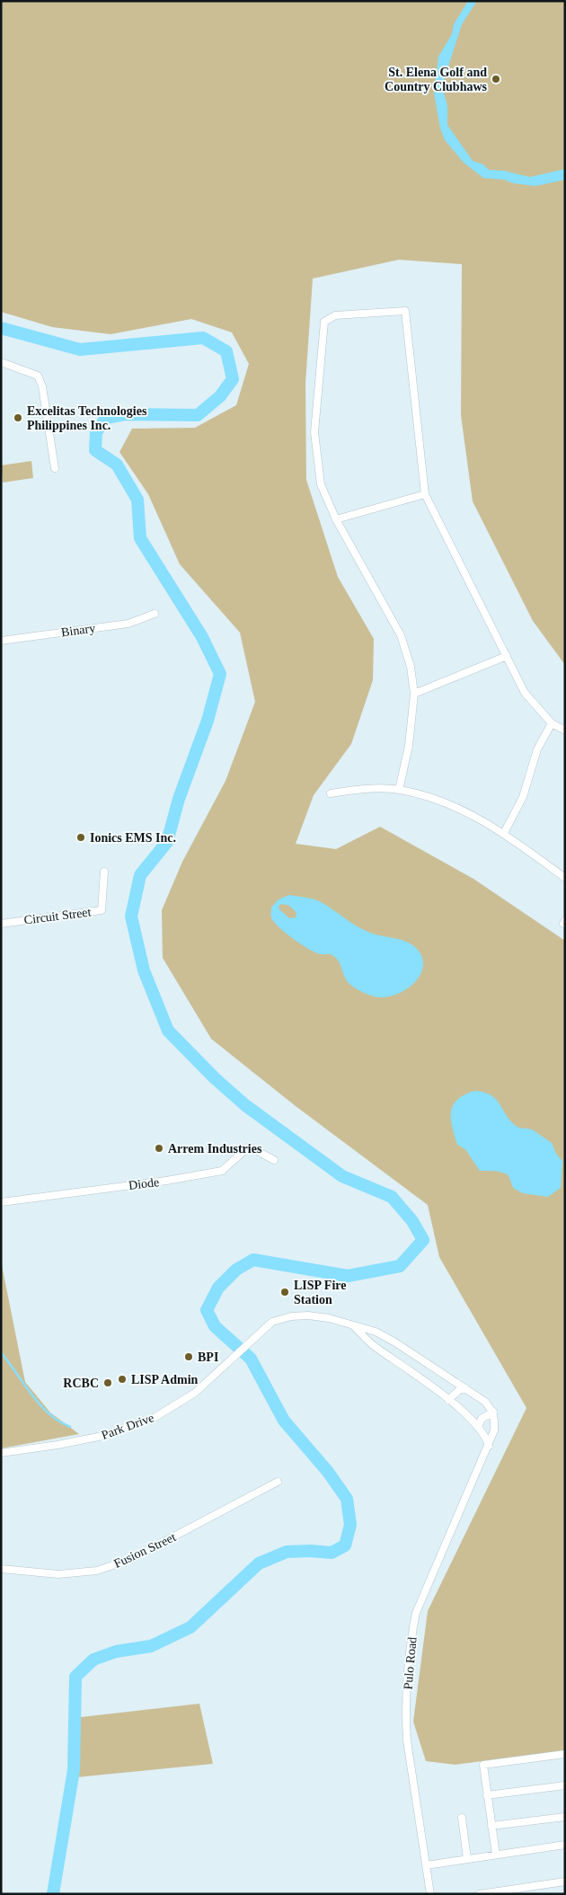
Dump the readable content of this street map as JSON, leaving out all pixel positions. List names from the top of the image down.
{
  "streets": {
    "street": [
      "Binary",
      "Circuit Street",
      "Diode",
      "Park Drive",
      "Fusion Street",
      "Pulo Road"
    ]
  },
  "crossings": [
    ["Park Drive", "Pulo Road"]
  ],
  "places": [
    "St. Elena Golf and Country Clubhaws",
    "Excelitas Technologies Philippines Inc.",
    "Ionics EMS Inc.",
    "Arrem Industries",
    "LISP Fire Station",
    "BPI",
    "LISP Admin",
    "RCBC"
  ]
}
